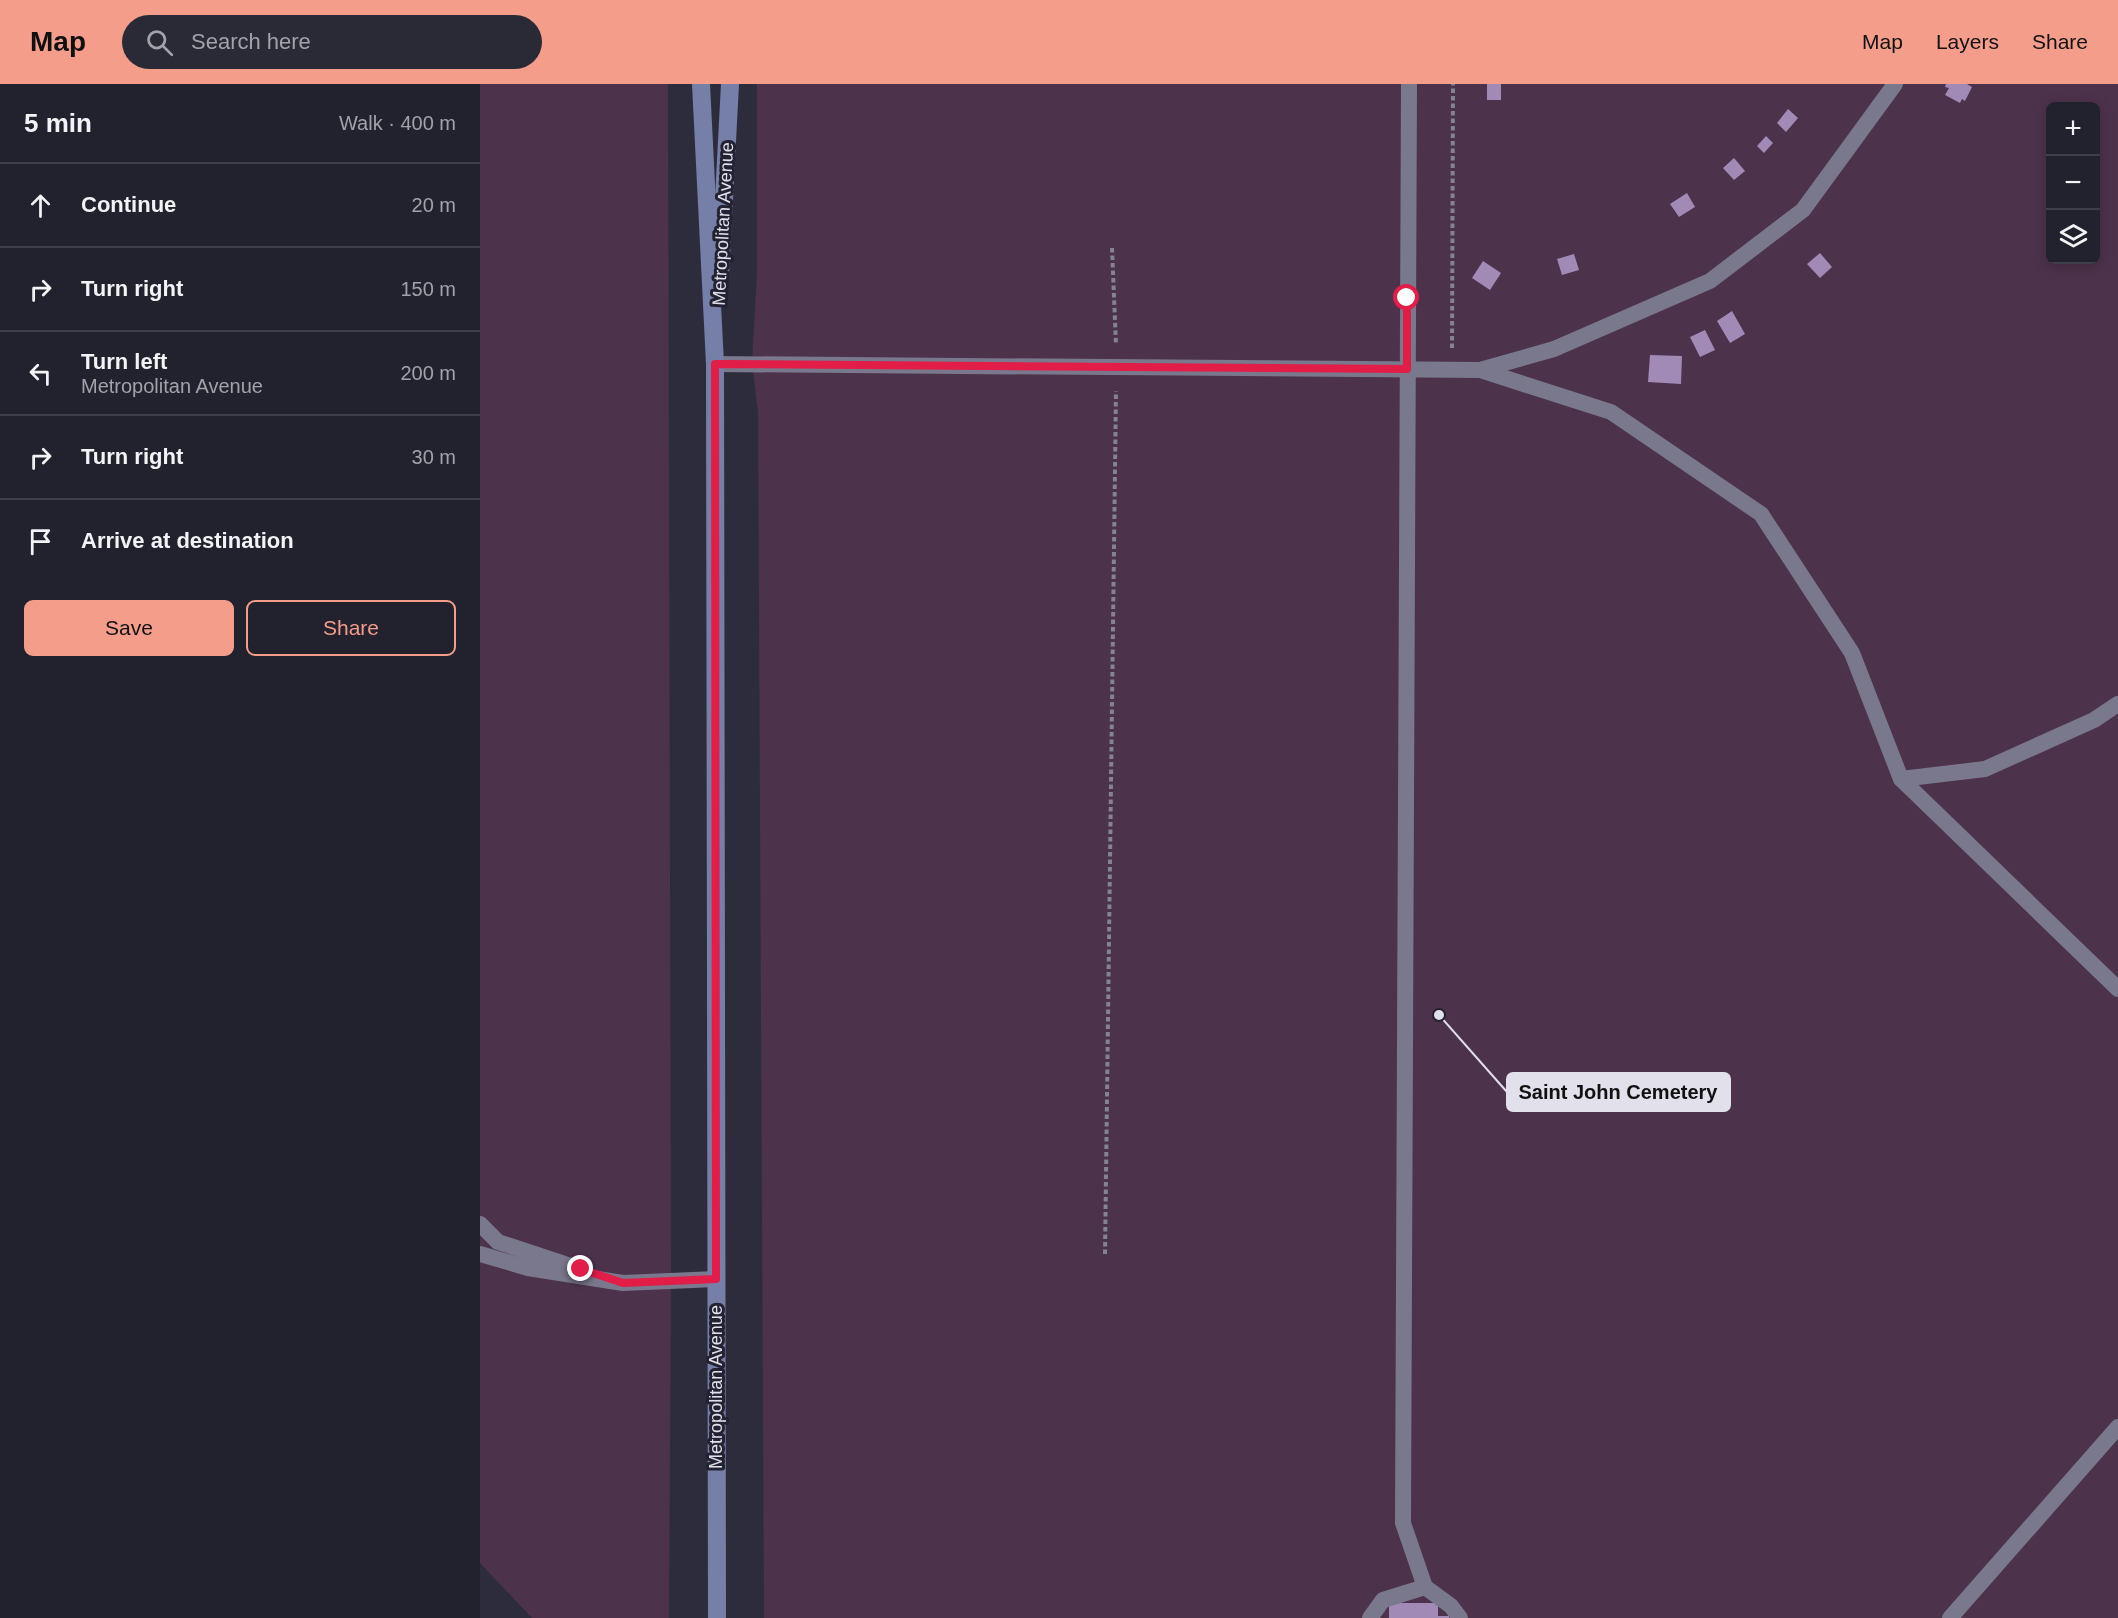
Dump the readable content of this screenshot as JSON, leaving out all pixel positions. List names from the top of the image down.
{
  "streets": {
    "main road": ["Metropolitan Avenue"]
  },
  "places": ["Saint John Cemetery"],
  "page": {
    "header": "Map",
    "search": "Search here",
    "nav": ["Map", "Layers", "Share"],
    "heading": ["5 min", "Walk · 400 m"],
    "map_buttons": ["+", "−"],
    "list": [
      ["Continue", "20 m"],
      ["Turn right", "150 m"],
      ["Turn left", "Metropolitan Avenue", "200 m"],
      ["Turn right", "30 m"],
      "Arrive at destination"
    ],
    "buttons": ["Save", "Share"]
  }
}
